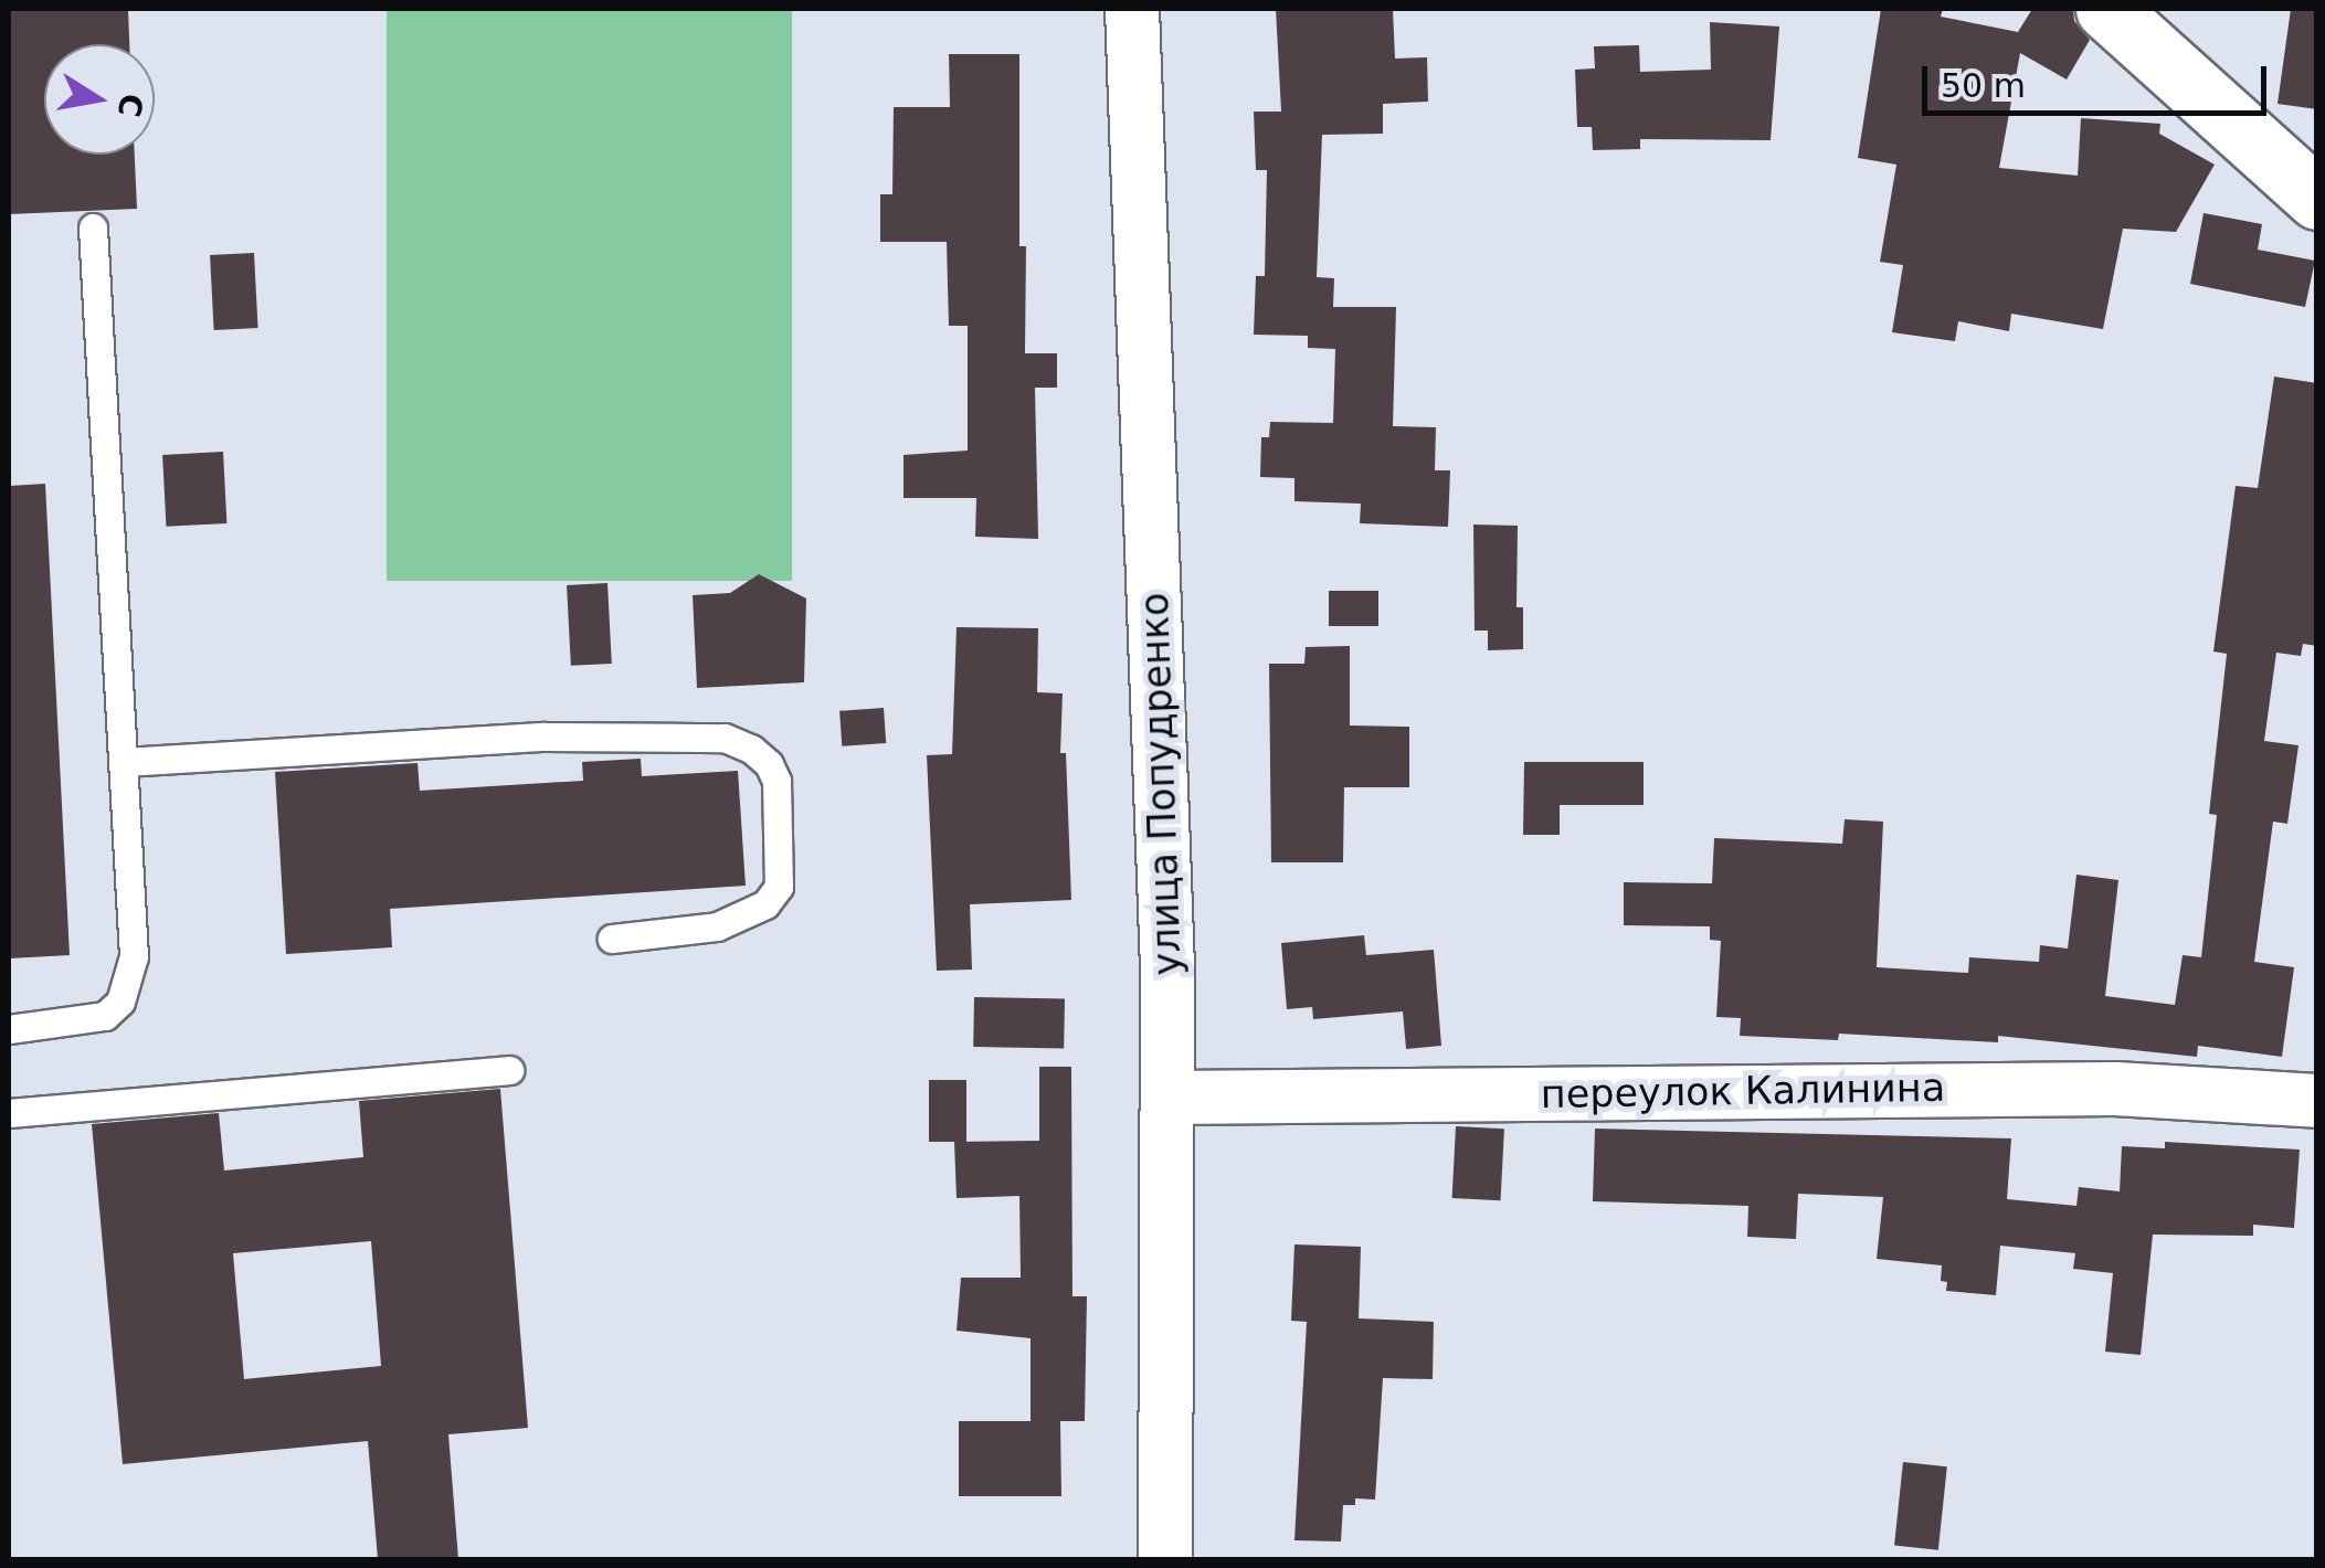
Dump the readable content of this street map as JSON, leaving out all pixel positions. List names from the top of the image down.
{
  "streets": {
    "street": ["улица Попудренко", "переулок Калинина"]
  },
  "crossings": [
    ["улица Попудренко", "переулок Калинина"]
  ],
  "scale_bar": "50 m",
  "north": "right"
}
